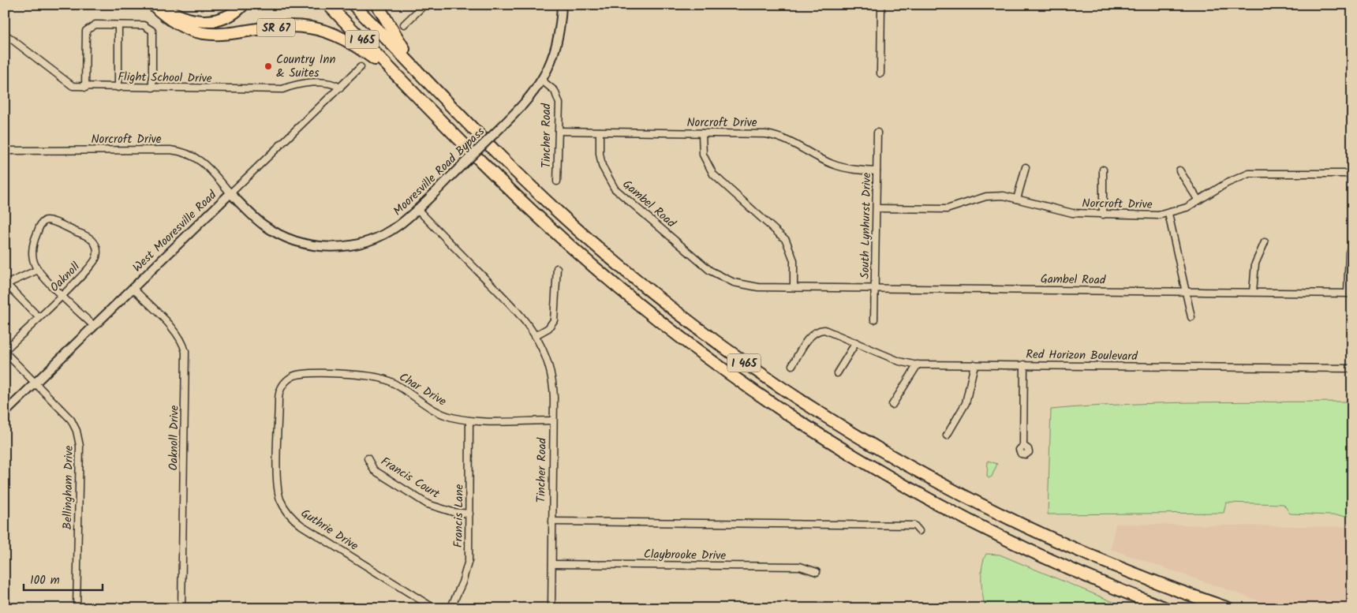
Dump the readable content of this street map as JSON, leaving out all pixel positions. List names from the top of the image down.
{
  "streets": {
    "highway": ["SR 67", "I 465"],
    "street": [
      "Flight School Drive",
      "Norcroft Drive",
      "Tincher Road",
      "Mooresville Road Bypass",
      "Gambel Road",
      "South Lynhurst Drive",
      "West Mooresville Road",
      "Oaknoll",
      "Red Horizon Boulevard",
      "Char Drive",
      "Oaknoll Drive",
      "Francis Court",
      "Bellingham Drive",
      "Francis Lane",
      "Guthrie Drive",
      "Claybrooke Drive"
    ]
  },
  "crossings": [
    ["SR 67", "I 465"],
    ["Flight School Drive", "West Mooresville Road"],
    ["Norcroft Drive", "Tincher Road"],
    ["Norcroft Drive", "Mooresville Road Bypass"],
    ["Norcroft Drive", "Gambel Road"],
    ["Norcroft Drive", "South Lynhurst Drive"],
    ["Norcroft Drive", "West Mooresville Road"],
    ["Tincher Road", "Mooresville Road Bypass"],
    ["Tincher Road", "Char Drive"],
    ["Tincher Road", "Claybrooke Drive"],
    ["Mooresville Road Bypass", "West Mooresville Road"],
    ["Gambel Road", "South Lynhurst Drive"],
    ["West Mooresville Road", "Oaknoll Drive"],
    ["West Mooresville Road", "Bellingham Drive"],
    ["Oaknoll", "Bellingham Drive"],
    ["Char Drive", "Francis Lane"],
    ["Char Drive", "Guthrie Drive"],
    ["Francis Court", "Francis Lane"]
  ],
  "places": ["Country Inn & Suites"],
  "scale_bar": "100 m"
}
